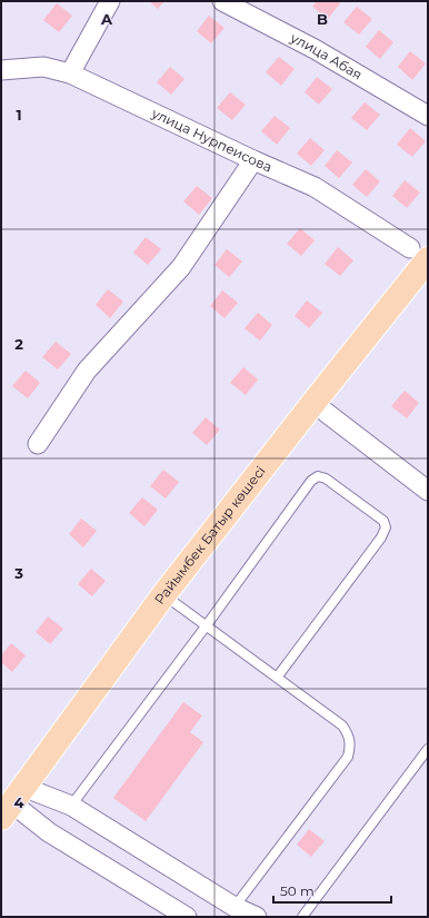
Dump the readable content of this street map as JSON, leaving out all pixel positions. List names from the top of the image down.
{
  "streets": {
    "main road": ["Райымбек Батыр көшесі"],
    "street": ["улица Абая", "улица Нурпеисова"]
  },
  "crossings": [
    ["улица Нурпеисова", "Райымбек Батыр көшесі"]
  ],
  "scale_bar": "50 m",
  "grid": {
    "columns": ["A", "B"],
    "rows": [
      "1",
      "2",
      "3",
      "4"
    ]
  }
}
